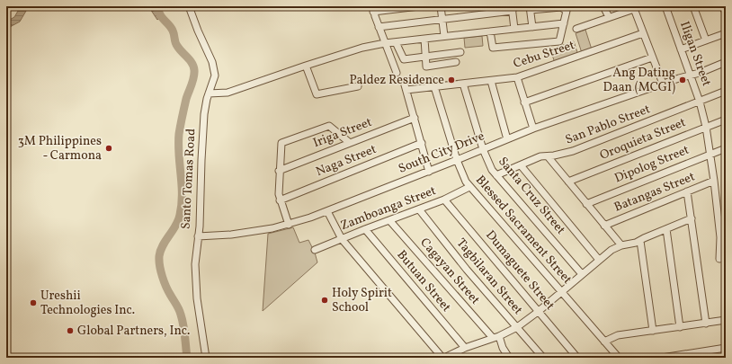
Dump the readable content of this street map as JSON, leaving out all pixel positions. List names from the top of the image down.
{
  "streets": {
    "street": [
      "Iligan Street",
      "Cebu Street",
      "San Pablo Street",
      "Iriga Street",
      "Oroquieta Street",
      "South City Drive",
      "Naga Street",
      "Dipolog Street",
      "Santo Tomas Road",
      "Batangas Street",
      "Santa Cruz Street",
      "Zamboanga Street",
      "Blessed Sacrament Street",
      "Dumaguete Street",
      "Cagayan Street",
      "Tagbilaran Street",
      "Butuan Street"
    ]
  },
  "crossings": [
    ["Iligan Street", "San Pablo Street"],
    ["Iligan Street", "Oroquieta Street"],
    ["Iligan Street", "South City Drive"],
    ["Iligan Street", "Dipolog Street"],
    ["Iligan Street", "Batangas Street"],
    ["Cebu Street", "Santa Cruz Street"],
    ["Cebu Street", "Blessed Sacrament Street"],
    ["San Pablo Street", "Santa Cruz Street"],
    ["South City Drive", "Santo Tomas Road"],
    ["South City Drive", "Santa Cruz Street"],
    ["South City Drive", "Blessed Sacrament Street"],
    ["Zamboanga Street", "Blessed Sacrament Street"],
    ["Zamboanga Street", "Dumaguete Street"],
    ["Zamboanga Street", "Cagayan Street"],
    ["Zamboanga Street", "Tagbilaran Street"],
    ["Zamboanga Street", "Butuan Street"]
  ],
  "places": [
    "Paldez Residence",
    "Ang Dating Daan (MCGI)",
    "3M Philippines - Carmona",
    "Holy Spirit School",
    "Ureshii Technologies Inc.",
    "Global Partners, Inc."
  ]
}
